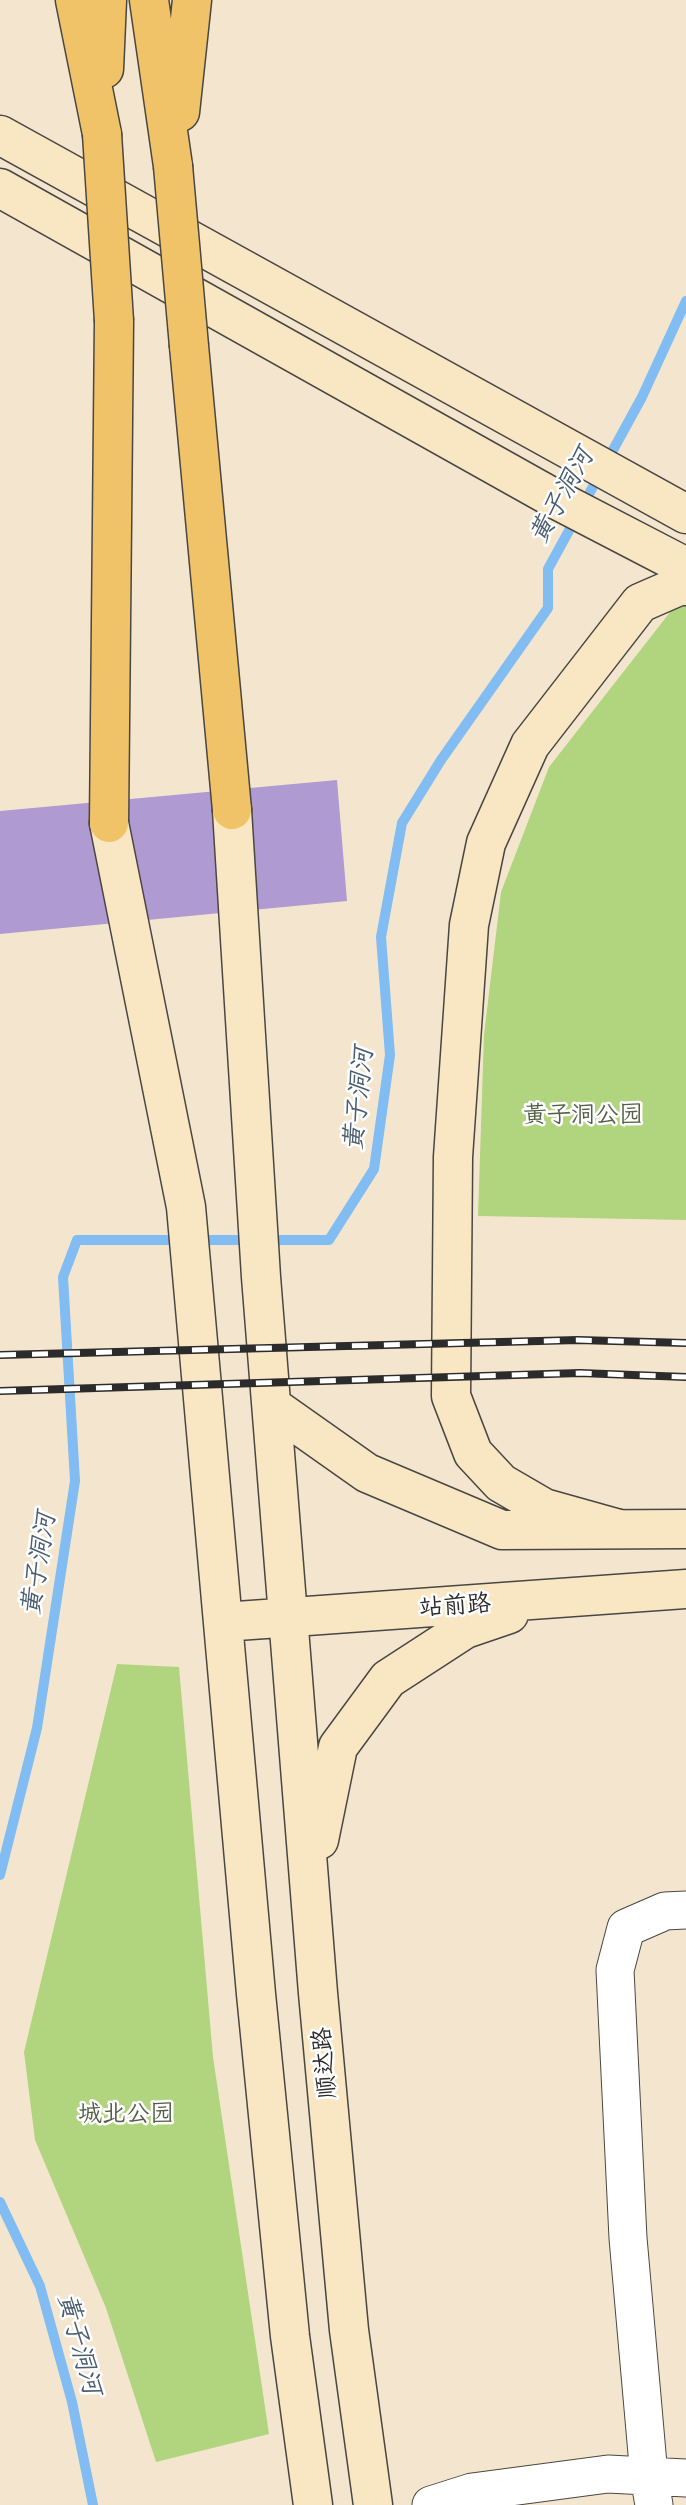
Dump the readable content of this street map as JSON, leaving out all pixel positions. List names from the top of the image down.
{
  "streets": {
    "main road": ["站前路", "顺达路"]
  },
  "crossings": [
    ["站前路", "顺达路"]
  ],
  "water": ["黄子洞河"],
  "parks": ["黄子洞公园", "城北公园"]
}
